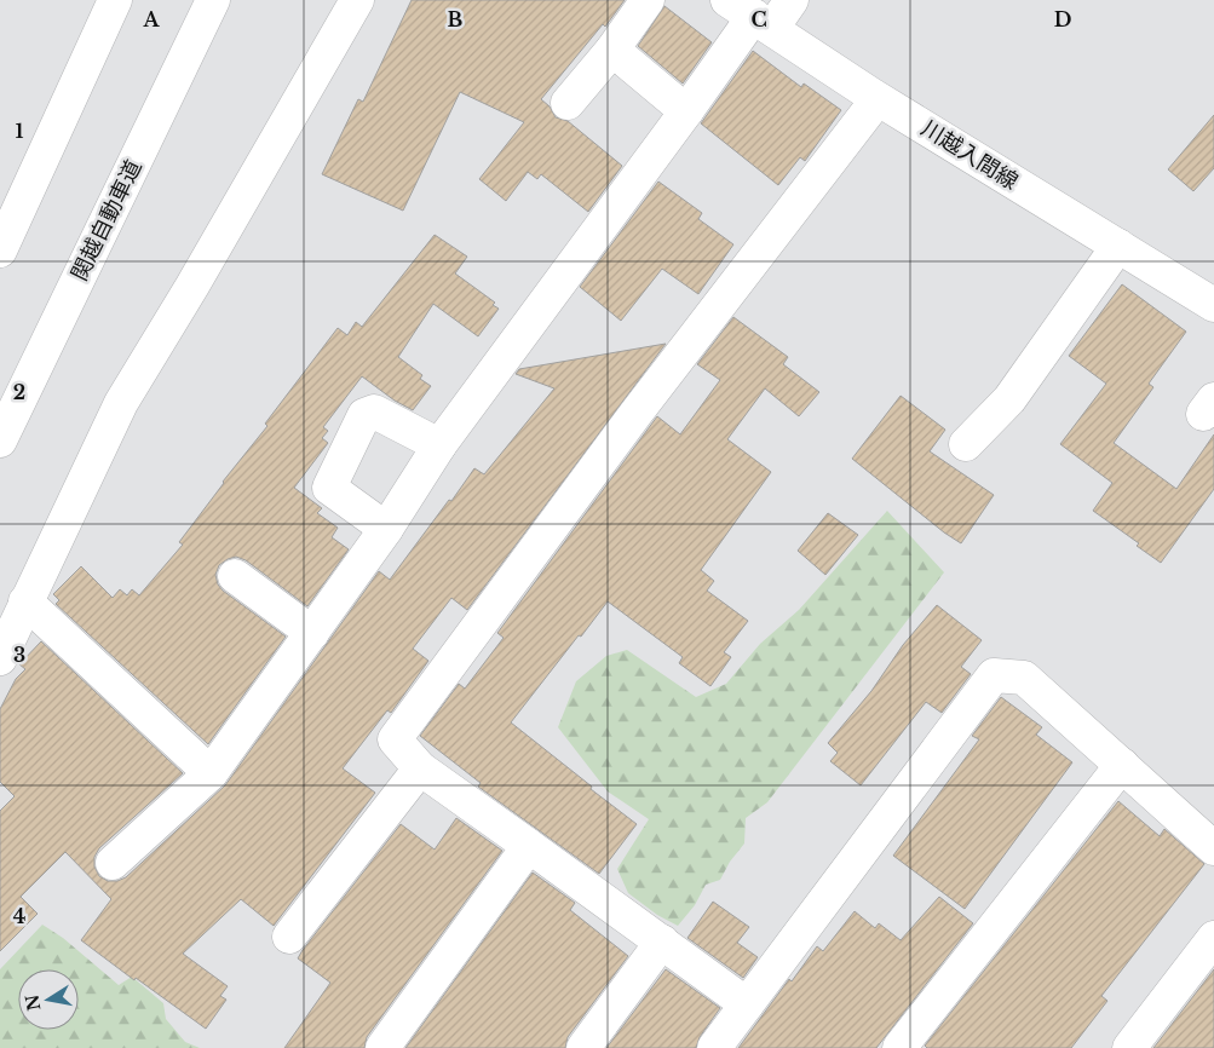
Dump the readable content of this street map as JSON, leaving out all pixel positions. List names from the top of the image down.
{
  "streets": {
    "main road": ["川越入間線", "関越自動車道"]
  },
  "north": "left",
  "grid": {
    "columns": [
      "A",
      "B",
      "C",
      "D"
    ],
    "rows": [
      "1",
      "2",
      "3",
      "4"
    ]
  }
}
